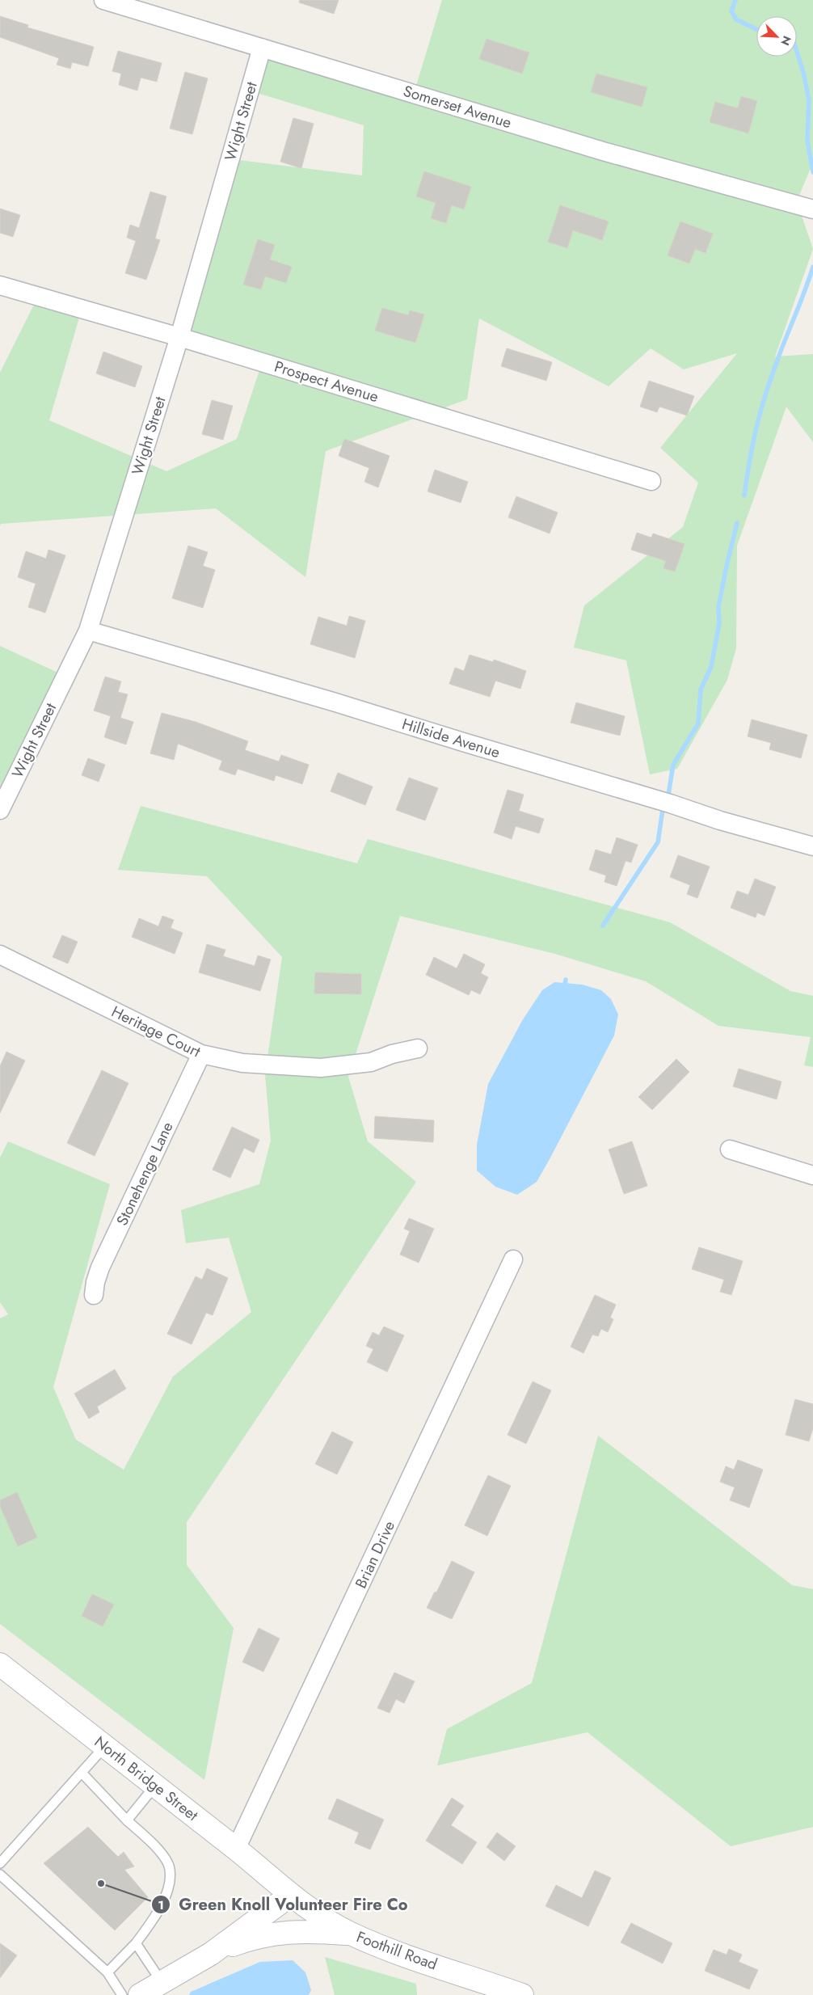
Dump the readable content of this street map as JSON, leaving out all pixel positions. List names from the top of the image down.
{
  "streets": {
    "street": [
      "Somerset Avenue",
      "Wight Street",
      "Prospect Avenue",
      "Hillside Avenue",
      "Heritage Court",
      "Stonehenge Lane",
      "Brian Drive",
      "North Bridge Street",
      "Foothill Road"
    ]
  },
  "crossings": [
    ["Somerset Avenue", "Wight Street"],
    ["Wight Street", "Prospect Avenue"],
    ["Wight Street", "Hillside Avenue"],
    ["Heritage Court", "Stonehenge Lane"],
    ["Brian Drive", "North Bridge Street"],
    ["North Bridge Street", "Foothill Road"]
  ],
  "places": ["Green Knoll Volunteer Fire Co"],
  "north": "bottom right"
}
